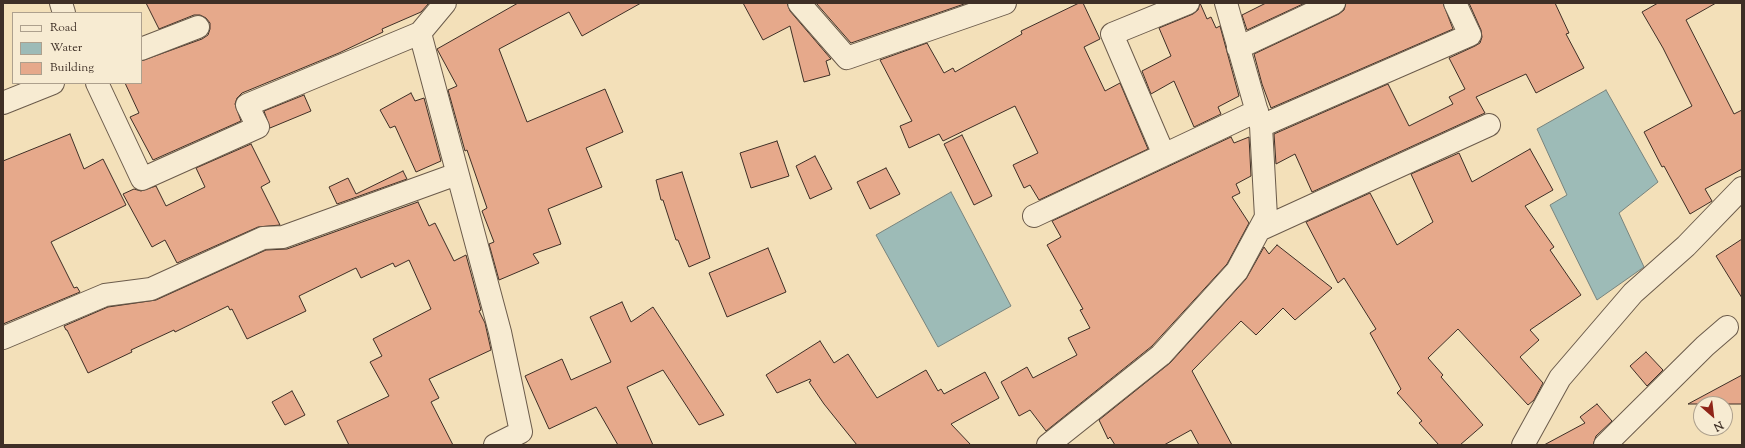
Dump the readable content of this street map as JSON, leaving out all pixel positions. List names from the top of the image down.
{
  "legend": ["Road", "Water", "Building"],
  "north": "bottom right"
}
